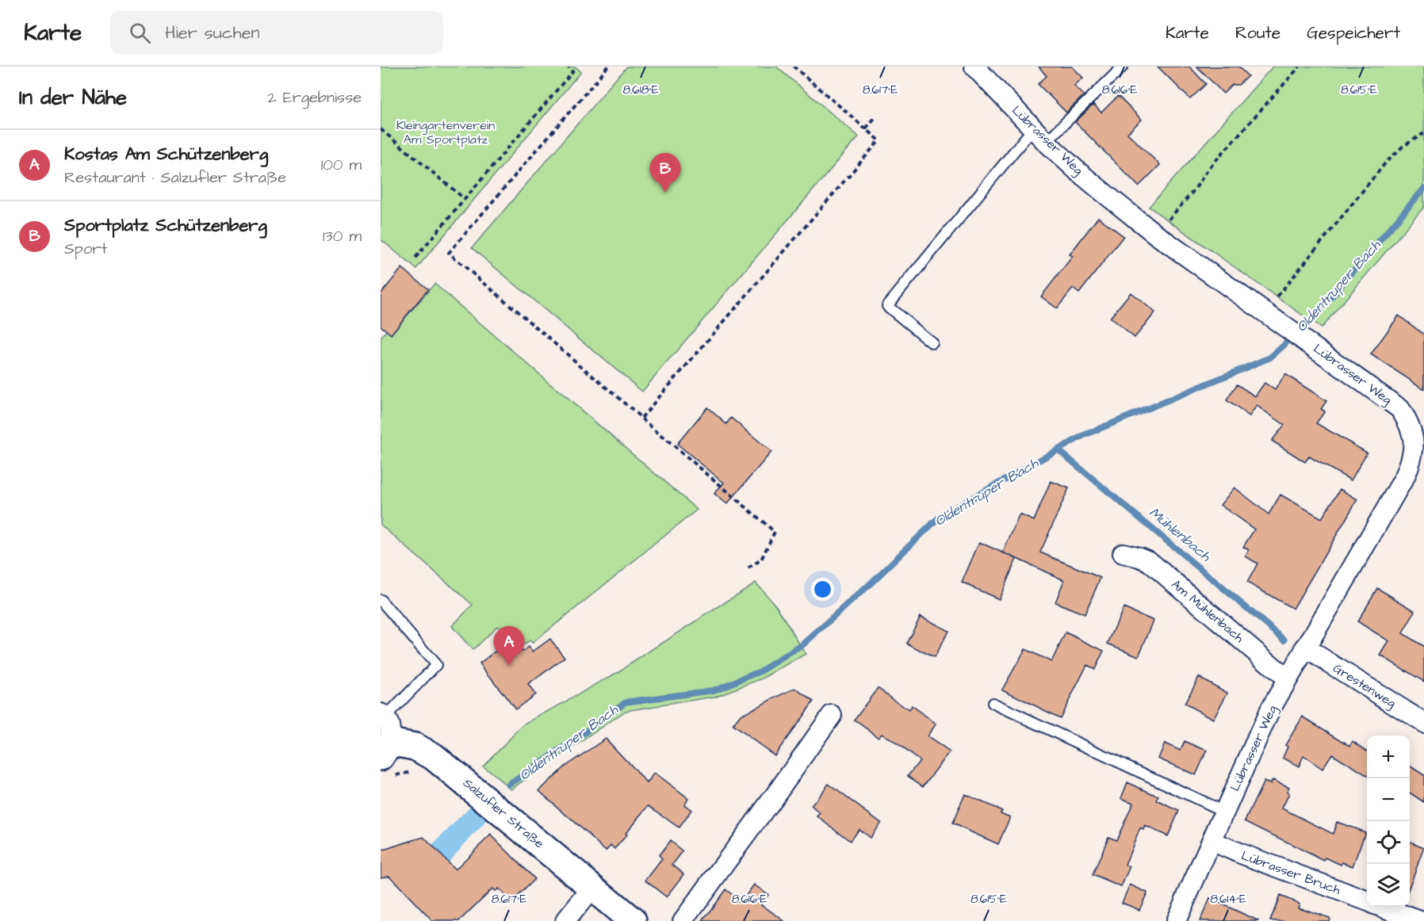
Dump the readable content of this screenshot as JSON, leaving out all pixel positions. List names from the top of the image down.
{
  "streets": {
    "street": [
      "Lübrasser Weg",
      "Am Mühlenbach",
      "Grestenweg",
      "Salzufler Straße",
      "Lübrasser Bruch"
    ]
  },
  "crossings": [
    ["Lübrasser Weg", "Am Mühlenbach"],
    ["Lübrasser Weg", "Grestenweg"],
    ["Lübrasser Weg", "Lübrasser Bruch"]
  ],
  "water": ["Oldentruper Bach", "Mühlenbach"],
  "parks": ["Kleingartenverein Am Sportplatz"],
  "page": {
    "header": "Karte",
    "search": "Hier suchen",
    "nav": ["Karte", "Route", "Gespeichert"],
    "heading": ["In der Nähe", "2 Ergebnisse"],
    "list": [
      {
        "mark": "A",
        "name": "Kostas Am Schützenberg",
        "note": "Restaurant · Salzufler Straße",
        "value": "100 m"
      },
      {
        "mark": "B",
        "name": "Sportplatz Schützenberg",
        "note": "Sport",
        "value": "130 m"
      }
    ],
    "pins": ["B", "A"],
    "map_buttons": ["+", "−"]
  },
  "coordinates": [
    "8.618°E",
    "8.617°E",
    "8.616°E",
    "8.615°E",
    "8.614°E"
  ]
}
